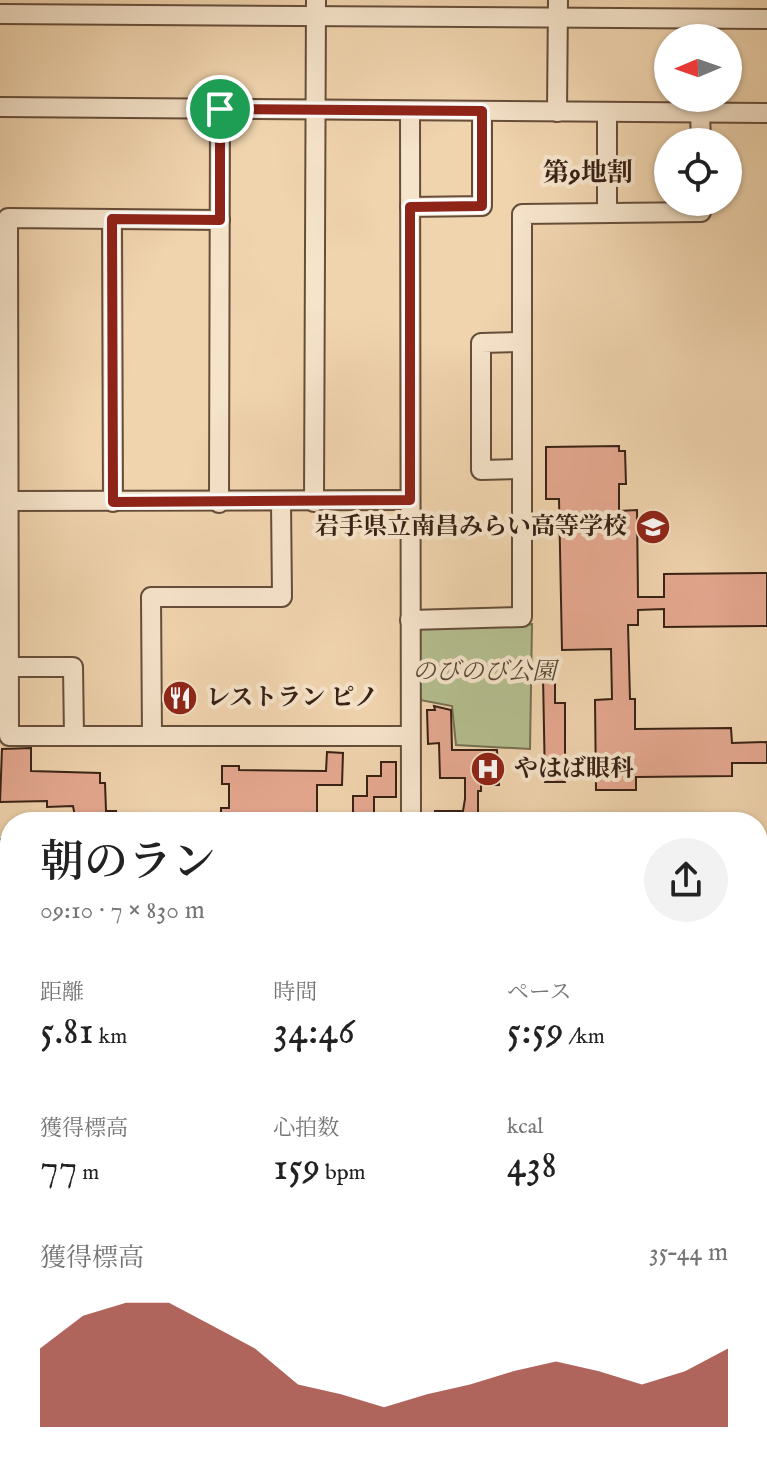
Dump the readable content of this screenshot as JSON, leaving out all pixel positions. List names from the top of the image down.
{
  "districts": ["第9地割"],
  "parks": ["のびのび公園"],
  "places": {
    "school or university": ["岩手県立南昌みらい高等学校"],
    "restaurant": ["レストラン ピノ"],
    "hospital": ["やはば眼科"]
  },
  "north": "left",
  "page": {
    "heading": ["朝のラン", "09:10 · 7 × 830 m"],
    "stats": [
      ["距離", "5.81 km"],
      ["時間", "34:46"],
      ["ペース", "5:59 /km"],
      ["獲得標高", "77 m"],
      ["心拍数", "159 bpm"],
      ["kcal", "438"]
    ],
    "chart": ["獲得標高", "35–44 m"]
  }
}
